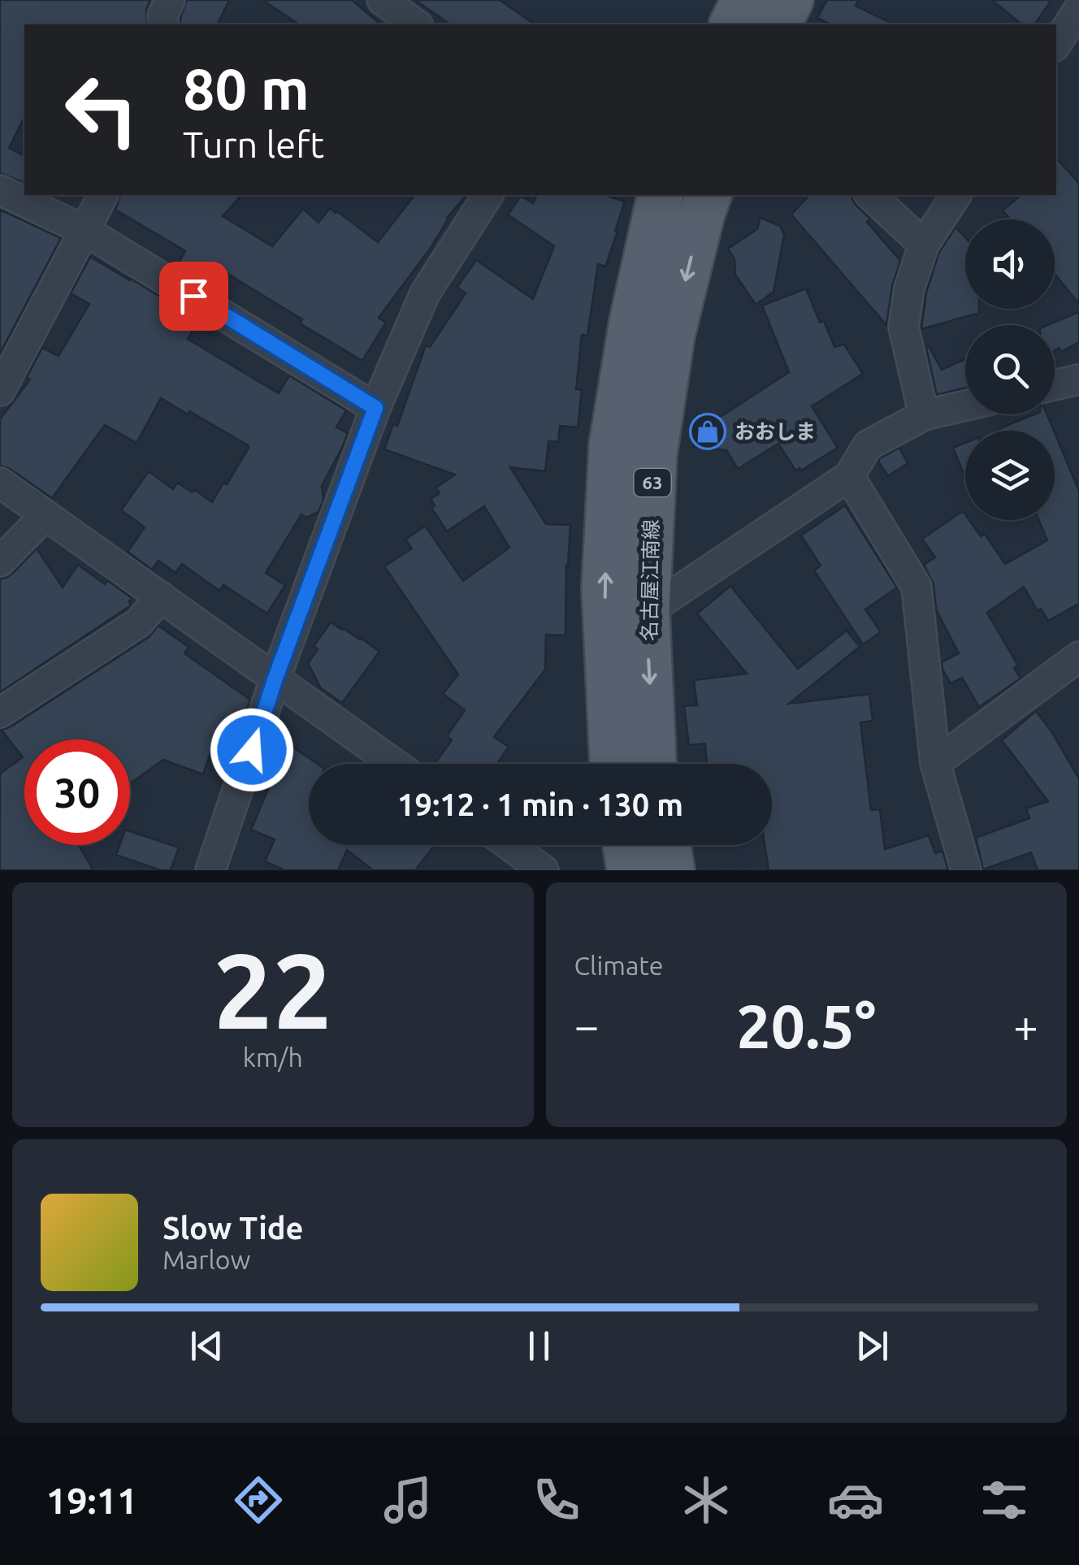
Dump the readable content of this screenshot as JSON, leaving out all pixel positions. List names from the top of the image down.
{
  "streets": {
    "main road": ["63", "名古屋江南線"]
  },
  "places": {
    "shop": ["おおしま"]
  },
  "page": {
    "turn": ["80 m", "Turn left"],
    "limit": "30",
    "trip": "19:12 · 1 min · 130 m",
    "tile": [
      ["22", "km/h"],
      "Climate"
    ],
    "heat": ["−", "20.5°", "+"],
    "song": ["Slow Tide", "Marlow"],
    "tabs": "19:11"
  }
}
